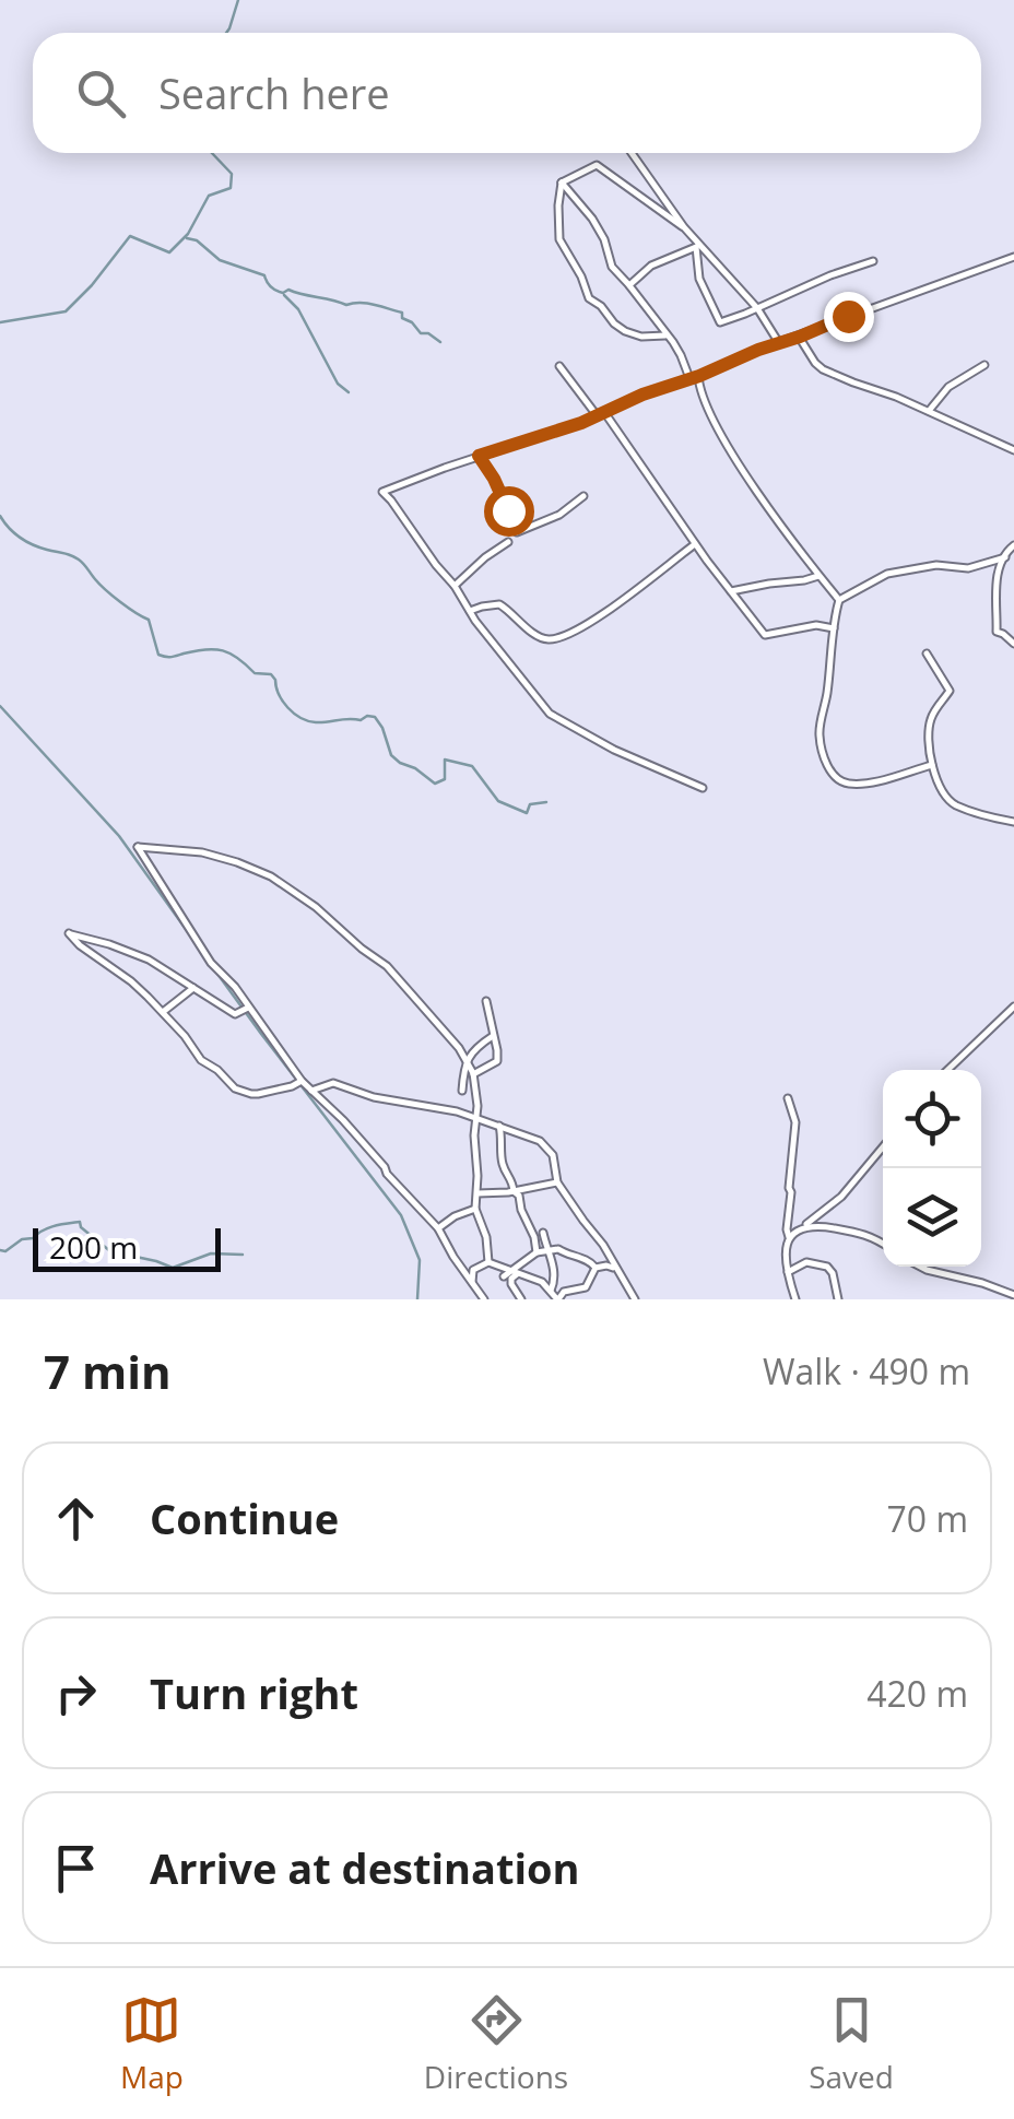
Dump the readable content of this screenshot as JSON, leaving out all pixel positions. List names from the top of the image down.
{
  "scale_bar": "200 m",
  "page": {
    "search": "Search here",
    "scale": "200 m",
    "heading": ["7 min", "Walk · 490 m"],
    "list": [
      ["Continue", "70 m"],
      ["Turn right", "420 m"],
      "Arrive at destination"
    ],
    "nav": ["Map", "Directions", "Saved"]
  }
}
